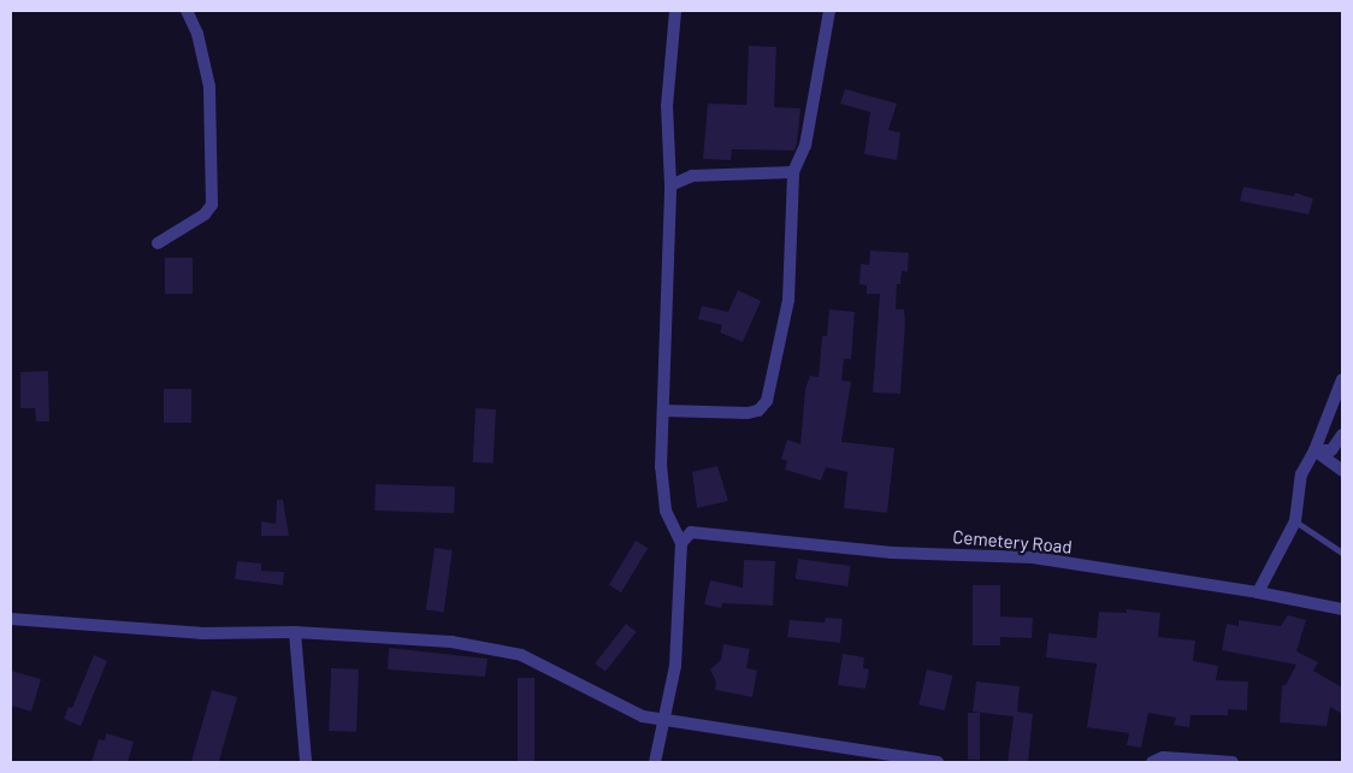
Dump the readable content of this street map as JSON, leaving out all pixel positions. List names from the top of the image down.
{
  "streets": {
    "street": ["Cemetery Road"]
  }
}
